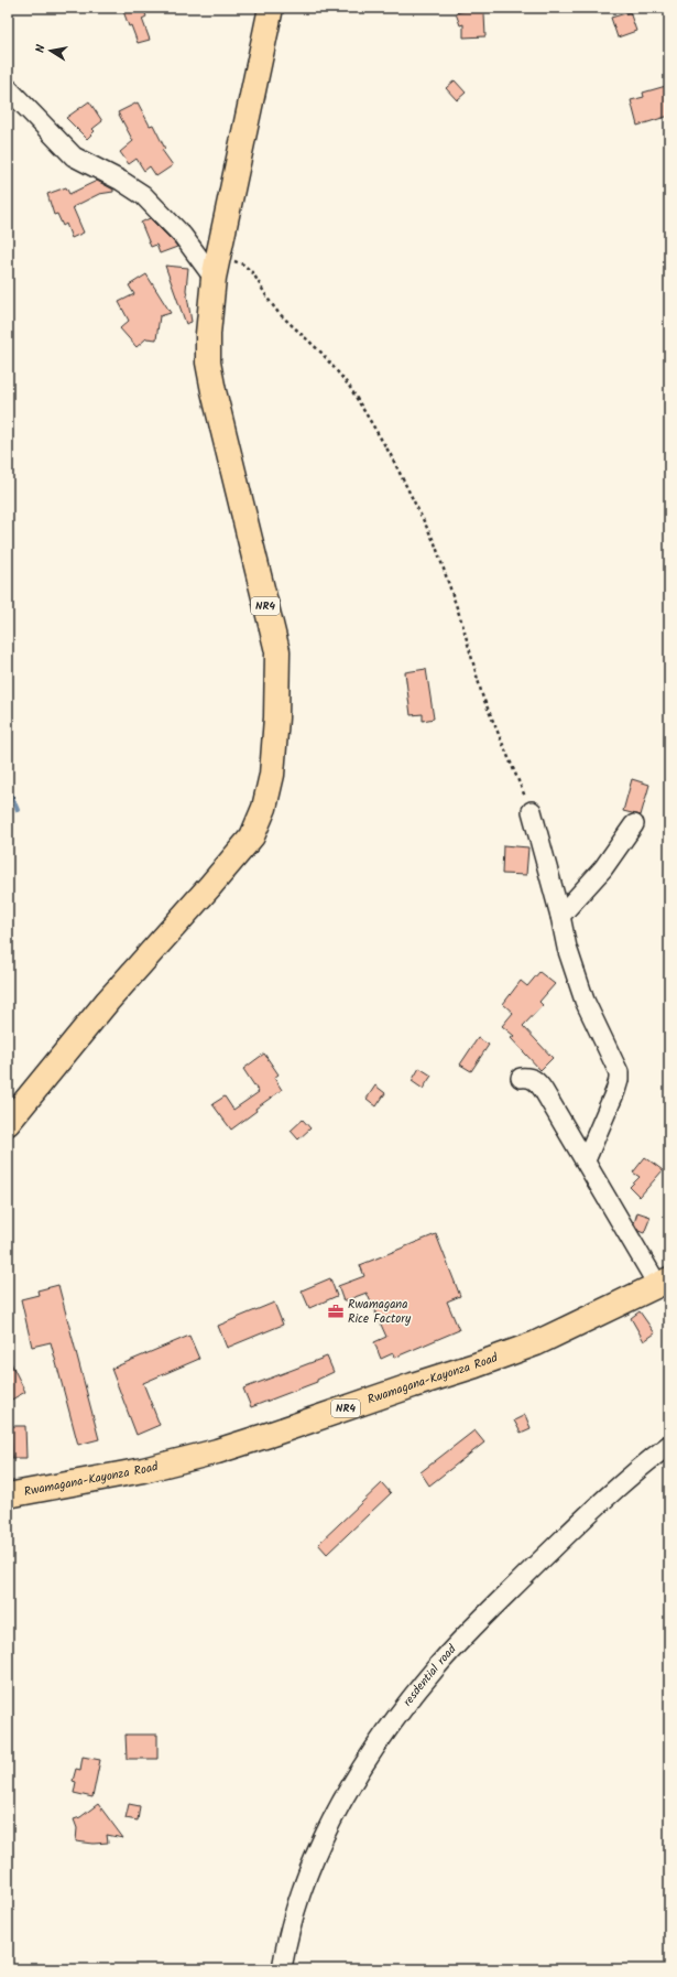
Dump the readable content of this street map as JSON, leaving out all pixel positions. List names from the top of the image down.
{
  "streets": {
    "highway": ["NR4", "Rwamagana-Kayonza Road"],
    "street": ["resdential road"]
  },
  "places": {
    "office": ["Rwamagana Rice Factory"]
  },
  "north": "left"
}
